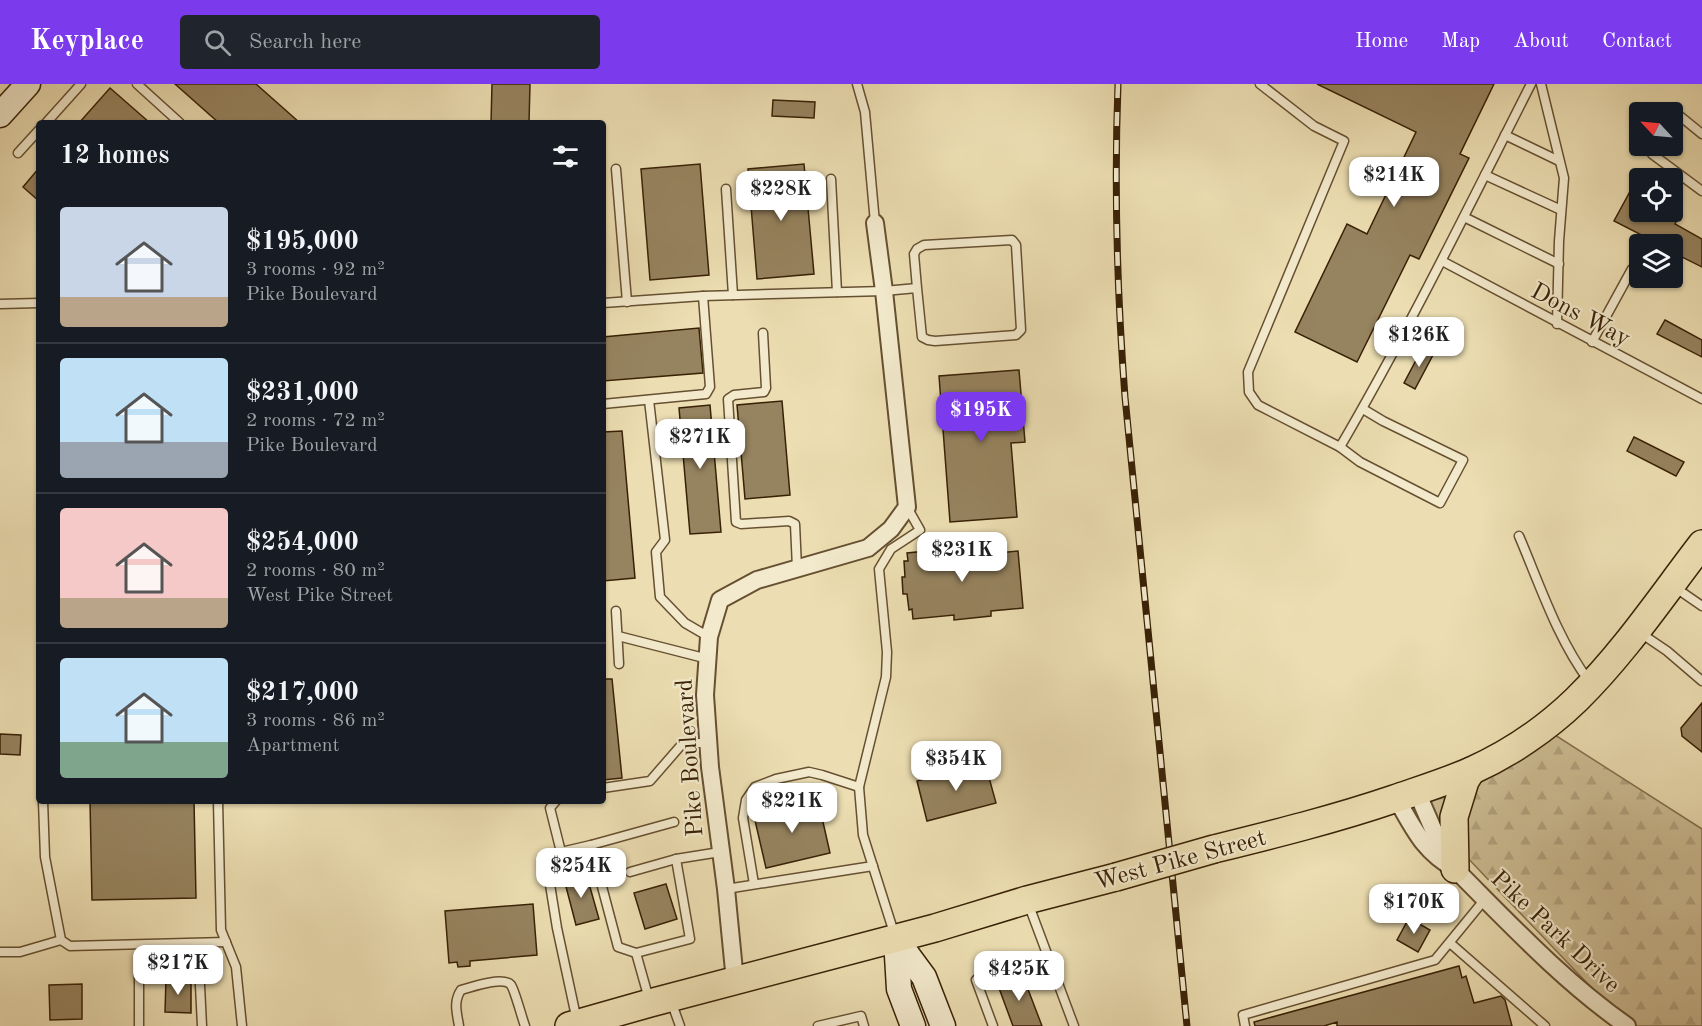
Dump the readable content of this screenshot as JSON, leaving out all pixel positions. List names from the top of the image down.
{
  "streets": {
    "main road": ["West Pike Street"],
    "street": ["Pike Boulevard", "Pike Park Drive"],
    "lane": ["Dons Way"]
  },
  "crossings": [
    ["Pike Boulevard", "West Pike Street"],
    ["West Pike Street", "Pike Park Drive"]
  ],
  "north": "top left",
  "page": {
    "header": "Keyplace",
    "search": "Search here",
    "nav": [
      "Home",
      "Map",
      "About",
      "Contact"
    ],
    "heading": "12 homes",
    "price": [
      "$214K",
      "$228K",
      "$126K",
      "$195K",
      "$271K",
      "$231K",
      "$354K",
      "$221K",
      "$254K",
      "$170K",
      "$217K",
      "$425K"
    ],
    "list": [
      {
        "name": "$195,000",
        "note": "3 rooms · 92 m² · Pike Boulevard"
      },
      {
        "name": "$231,000",
        "note": "2 rooms · 72 m² · Pike Boulevard"
      },
      {
        "name": "$254,000",
        "note": "2 rooms · 80 m² · West Pike Street"
      },
      {
        "name": "$217,000",
        "note": "3 rooms · 86 m² · Apartment"
      }
    ]
  }
}
